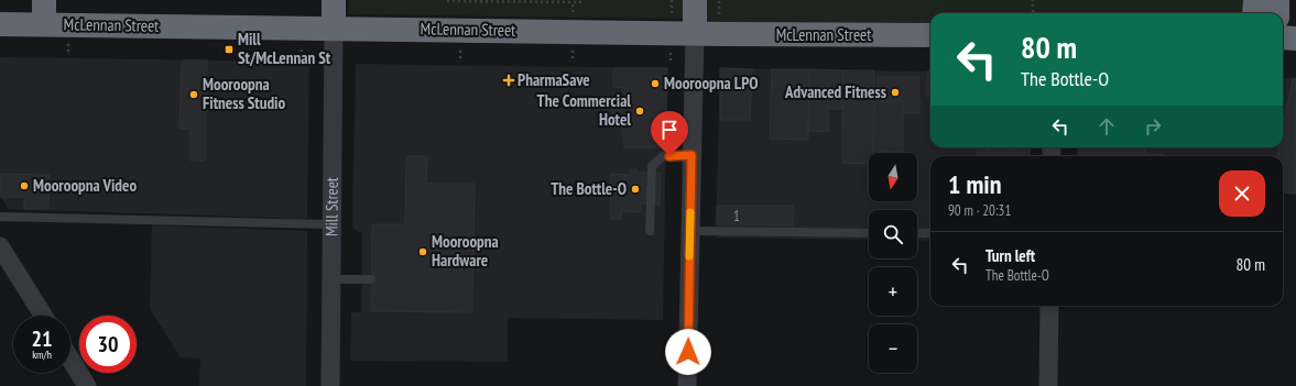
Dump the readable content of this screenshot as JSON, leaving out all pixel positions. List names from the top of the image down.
{
  "streets": {
    "highway": ["McLennan Street"],
    "street": ["Mill Street"]
  },
  "crossings": [
    ["McLennan Street", "Mill Street"]
  ],
  "places": {
    "transit": ["Mill St/McLennan St"],
    "health": ["PharmaSave"],
    "other": [
      "Mooroopna LPO",
      "Advanced Fitness",
      "Mooroopna Fitness Studio",
      "The Commercial Hotel",
      "Mooroopna Video",
      "The Bottle-O",
      "Mooroopna Hardware"
    ]
  },
  "house_numbers": ["1"],
  "north": "bottom",
  "page": {
    "turn": ["80 m", "The Bottle-O"],
    "map_buttons": ["+", "−"],
    "heading": ["1 min", "90 m · 20:31"],
    "list": [
      {
        "name": "Turn left",
        "note": "The Bottle-O",
        "value": "80 m"
      }
    ],
    "speed": "21 km/h",
    "limit": "30"
  }
}
